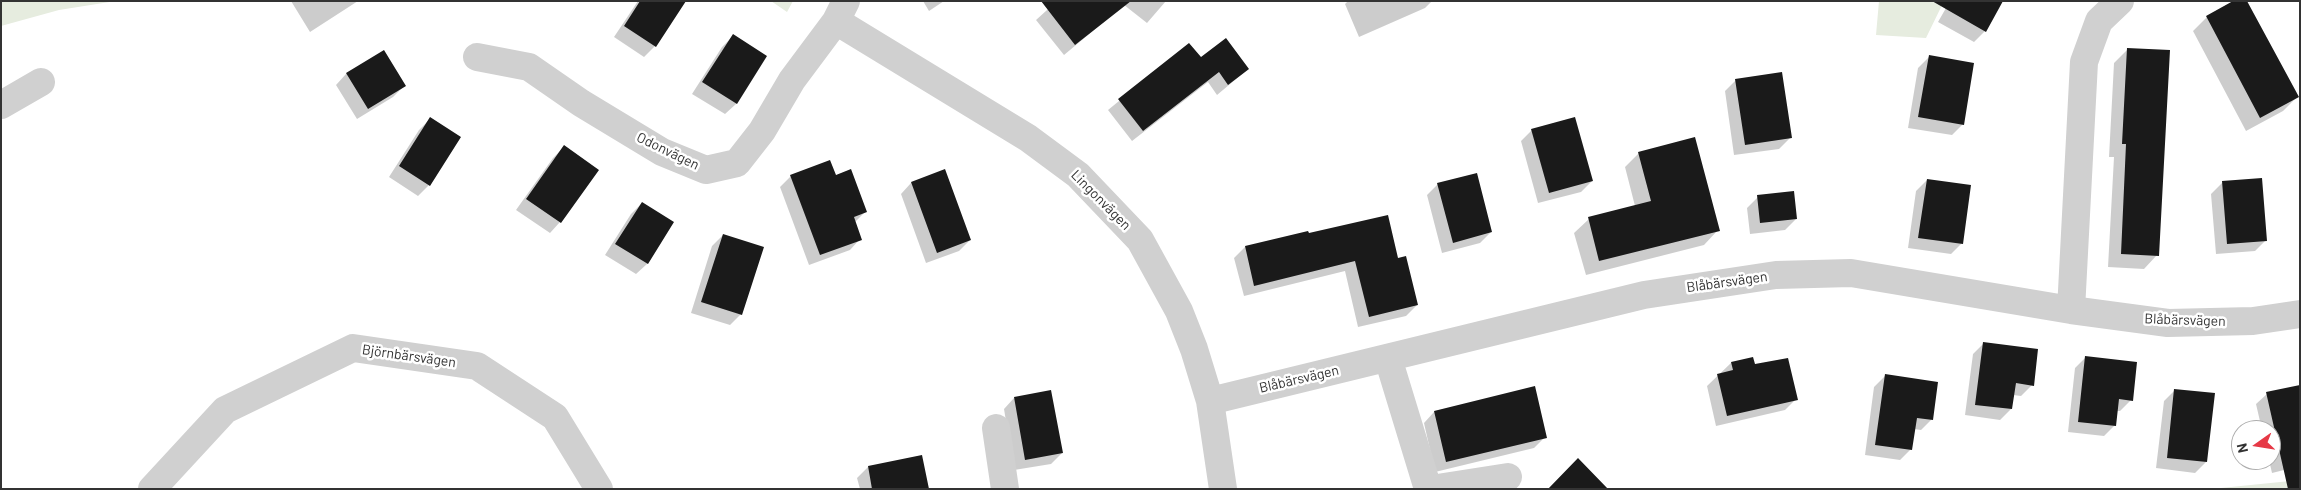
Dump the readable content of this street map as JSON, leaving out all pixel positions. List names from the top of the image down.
{
  "streets": {
    "street": [
      "Odonvägen",
      "Lingonvägen",
      "Blåbärsvägen",
      "Björnbärsvägen"
    ]
  },
  "crossings": [
    ["Odonvägen", "Lingonvägen"],
    ["Lingonvägen", "Blåbärsvägen"]
  ],
  "north": "left"
}
